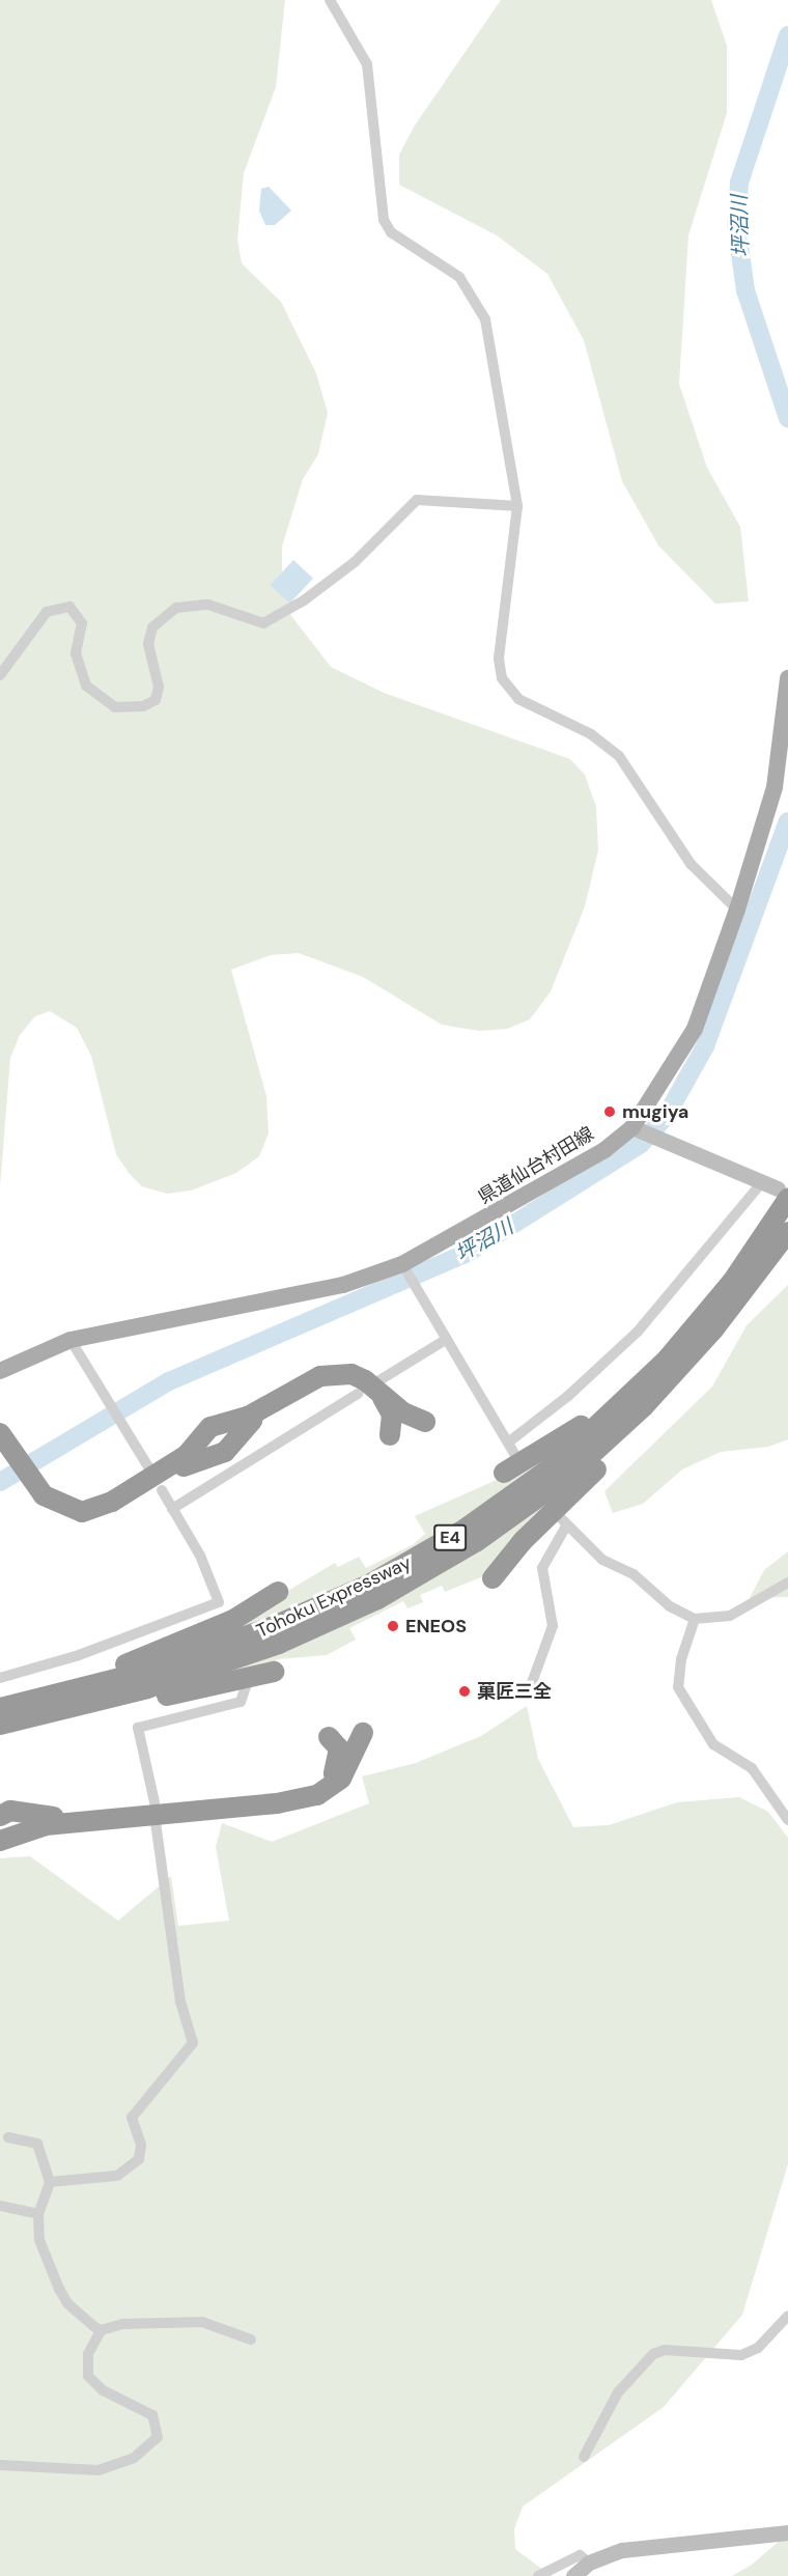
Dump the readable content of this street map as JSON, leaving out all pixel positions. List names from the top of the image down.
{
  "streets": {
    "highway": ["E4", "Tohoku Expressway"],
    "main road": ["県道仙台村田線"]
  },
  "water": ["坪沼川"],
  "places": ["mugiya", "ENEOS", "菓匠三全"]
}
